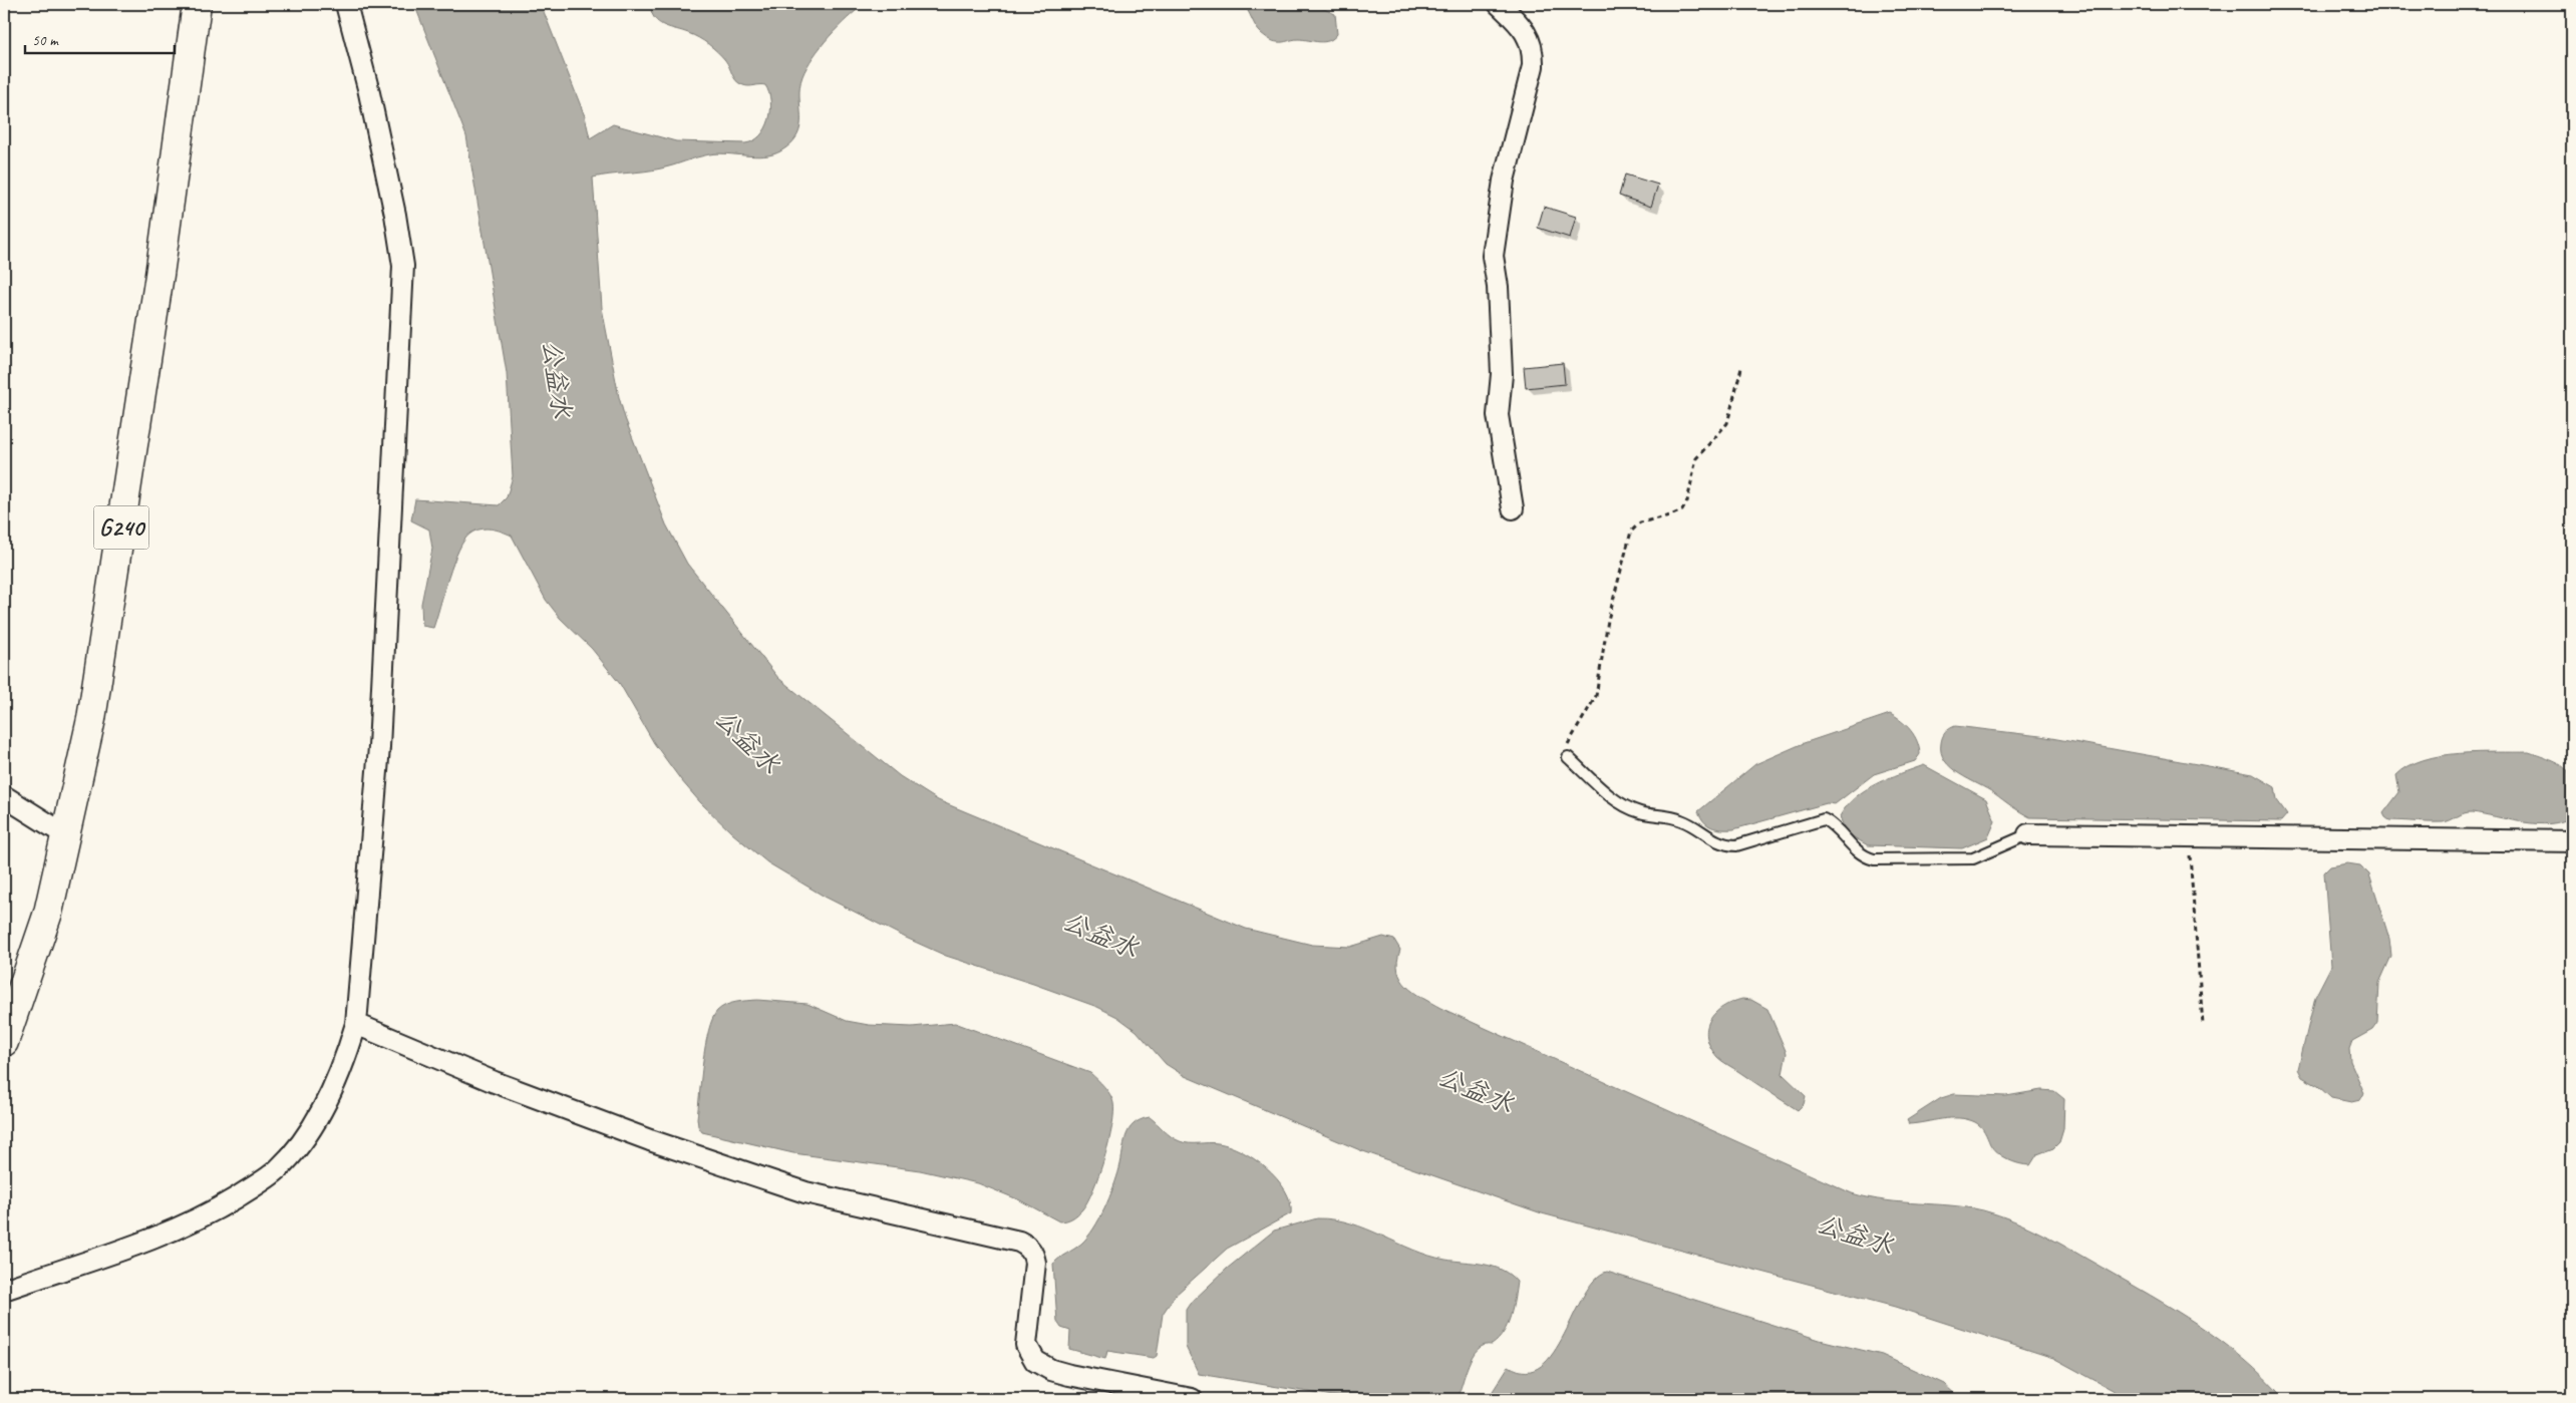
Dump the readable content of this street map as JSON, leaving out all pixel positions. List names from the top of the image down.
{
  "streets": {
    "highway": ["G240"]
  },
  "water": ["公益水"],
  "scale_bar": "50 m"
}
